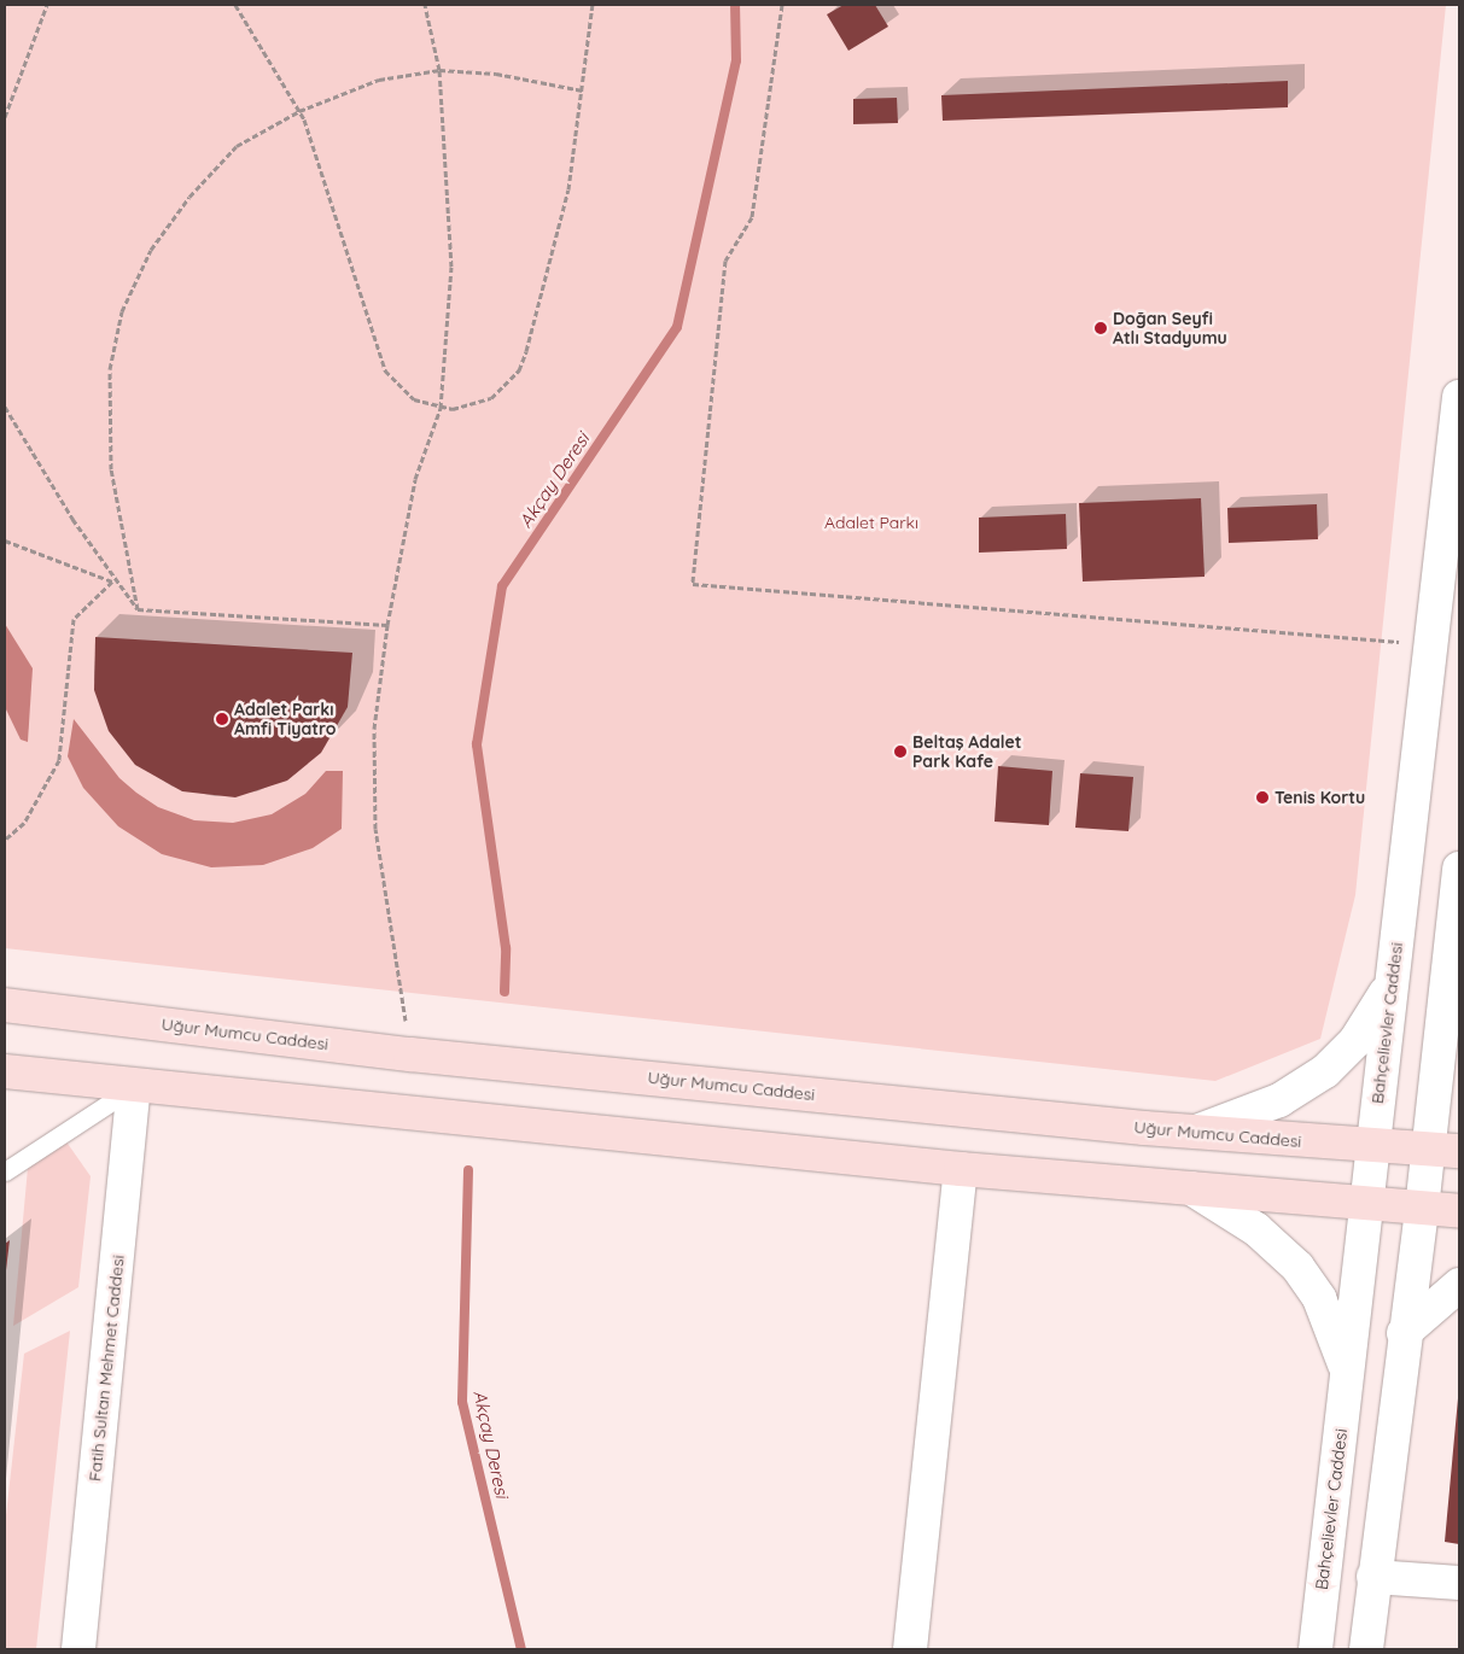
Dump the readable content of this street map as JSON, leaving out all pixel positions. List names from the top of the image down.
{
  "streets": {
    "main road": ["Uğur Mumcu Caddesi"],
    "street": ["Bahçelievler Caddesi", "Fatih Sultan Mehmet Caddesi"]
  },
  "crossings": [
    ["Bahçelievler Caddesi", "Uğur Mumcu Caddesi"]
  ],
  "water": ["Akçay Deresi"],
  "parks": ["Adalet Parkı"],
  "places": [
    "Doğan Seyfi Atlı Stadyumu",
    "Adalet Parkı Amfi Tiyatro",
    "Beltaş Adalet Park Kafe",
    "Tenis Kortu"
  ]
}
